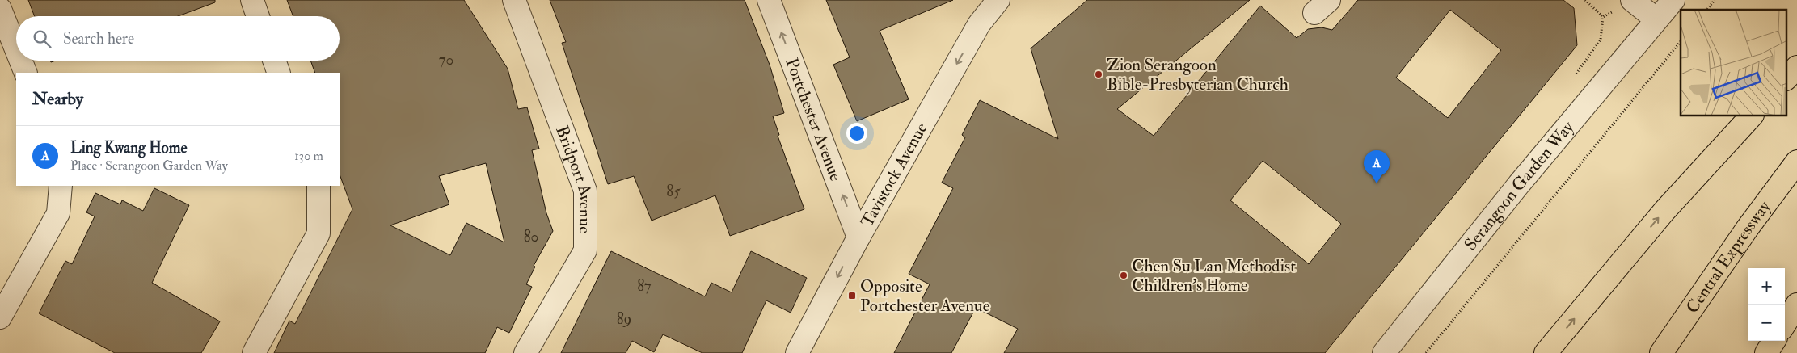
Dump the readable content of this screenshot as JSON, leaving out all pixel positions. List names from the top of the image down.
{
  "streets": {
    "highway": ["Central Expressway"],
    "street": [
      "Portchester Avenue",
      "Tavistock Avenue",
      "Bridport Avenue",
      "Serangoon Garden Way"
    ]
  },
  "crossings": [
    ["Portchester Avenue", "Tavistock Avenue"]
  ],
  "one_way": ["Portchester Avenue", "Tavistock Avenue"],
  "places": {
    "other": ["Zion Serangoon Bible-Presbyterian Church", "Chen Su Lan Methodist Children's Home"],
    "transit": ["Opposite Portchester Avenue"]
  },
  "house_numbers": [
    "70",
    "85",
    "80",
    "87",
    "89"
  ],
  "page": {
    "search": "Search here",
    "heading": "Nearby",
    "list": [
      {
        "mark": "A",
        "name": "Ling Kwang Home",
        "note": "Place · Serangoon Garden Way",
        "value": "130 m"
      }
    ],
    "pins": "A",
    "map_buttons": ["+", "−"]
  }
}
